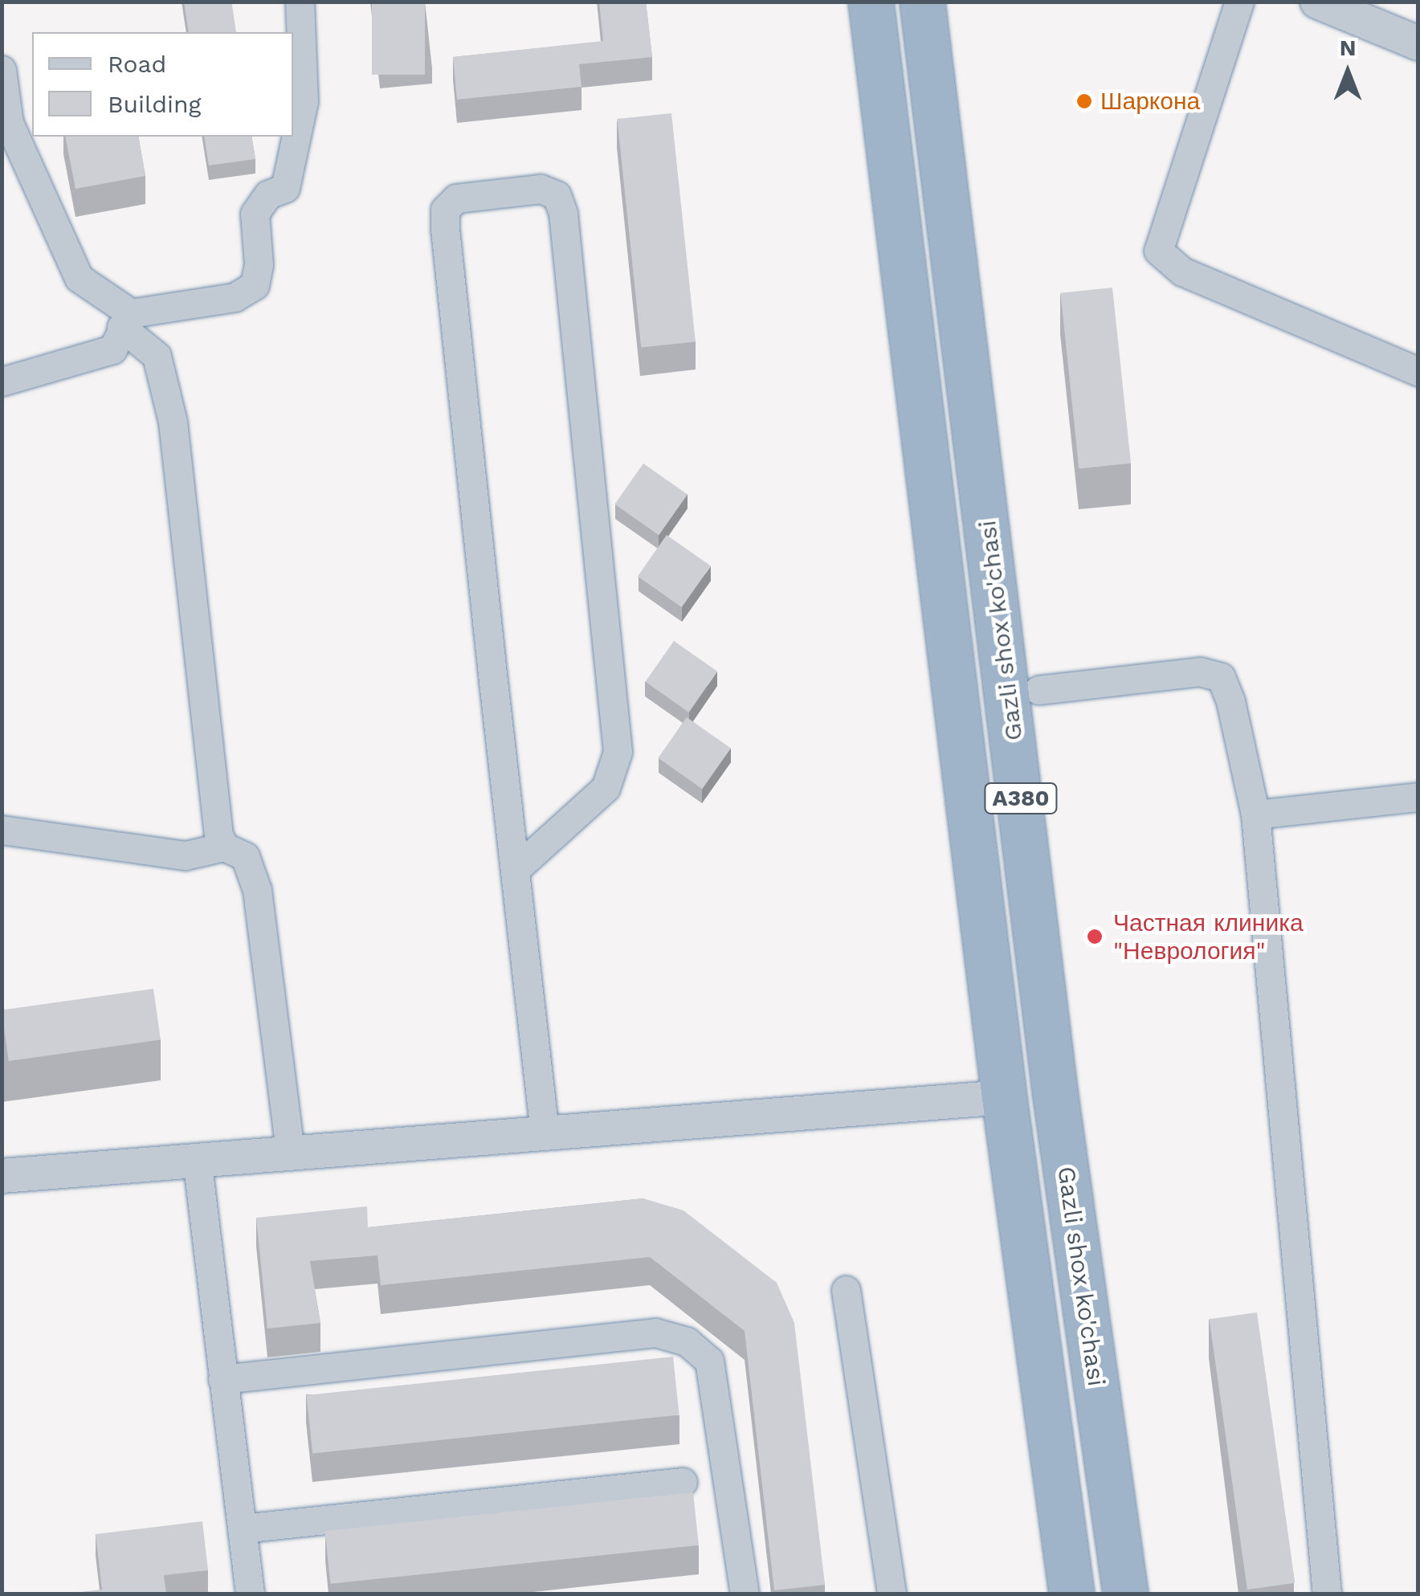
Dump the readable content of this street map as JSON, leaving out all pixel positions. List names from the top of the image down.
{
  "streets": {
    "highway": ["Gazli shox ko'chasi", "A380"]
  },
  "places": ["Шаркона", "Частная клиника \"Неврология\""],
  "legend": ["Road", "Building"],
  "north": "top"
}
